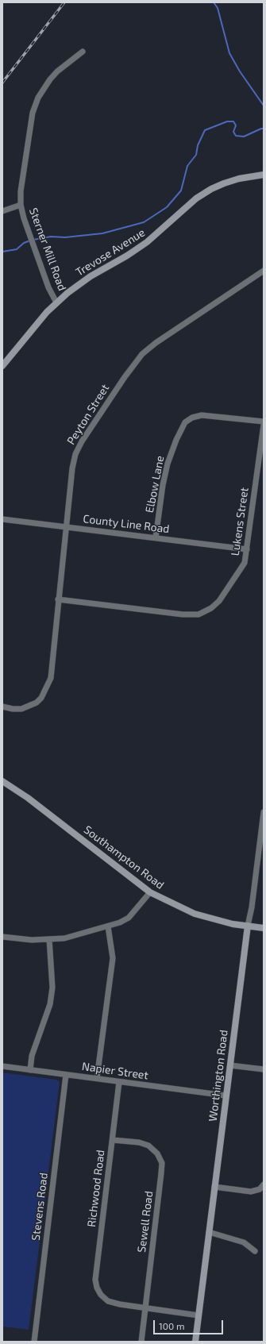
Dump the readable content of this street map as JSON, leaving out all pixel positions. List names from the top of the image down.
{
  "streets": {
    "street": [
      "Sterner Mill Road",
      "Trevose Avenue",
      "Peyton Street",
      "Elbow Lane",
      "Lukens Street",
      "County Line Road",
      "Southampton Road",
      "Napier Street",
      "Worthington Road",
      "Richwood Road",
      "Stevens Road",
      "Sewell Road"
    ]
  },
  "crossings": [
    ["Sterner Mill Road", "Trevose Avenue"],
    ["Peyton Street", "Lukens Street"],
    ["Peyton Street", "County Line Road"],
    ["Elbow Lane", "County Line Road"],
    ["Lukens Street", "County Line Road"],
    ["Southampton Road", "Worthington Road"],
    ["Napier Street", "Worthington Road"],
    ["Napier Street", "Richwood Road"],
    ["Napier Street", "Stevens Road"],
    ["Richwood Road", "Sewell Road"]
  ],
  "scale_bar": "100 m"
}
